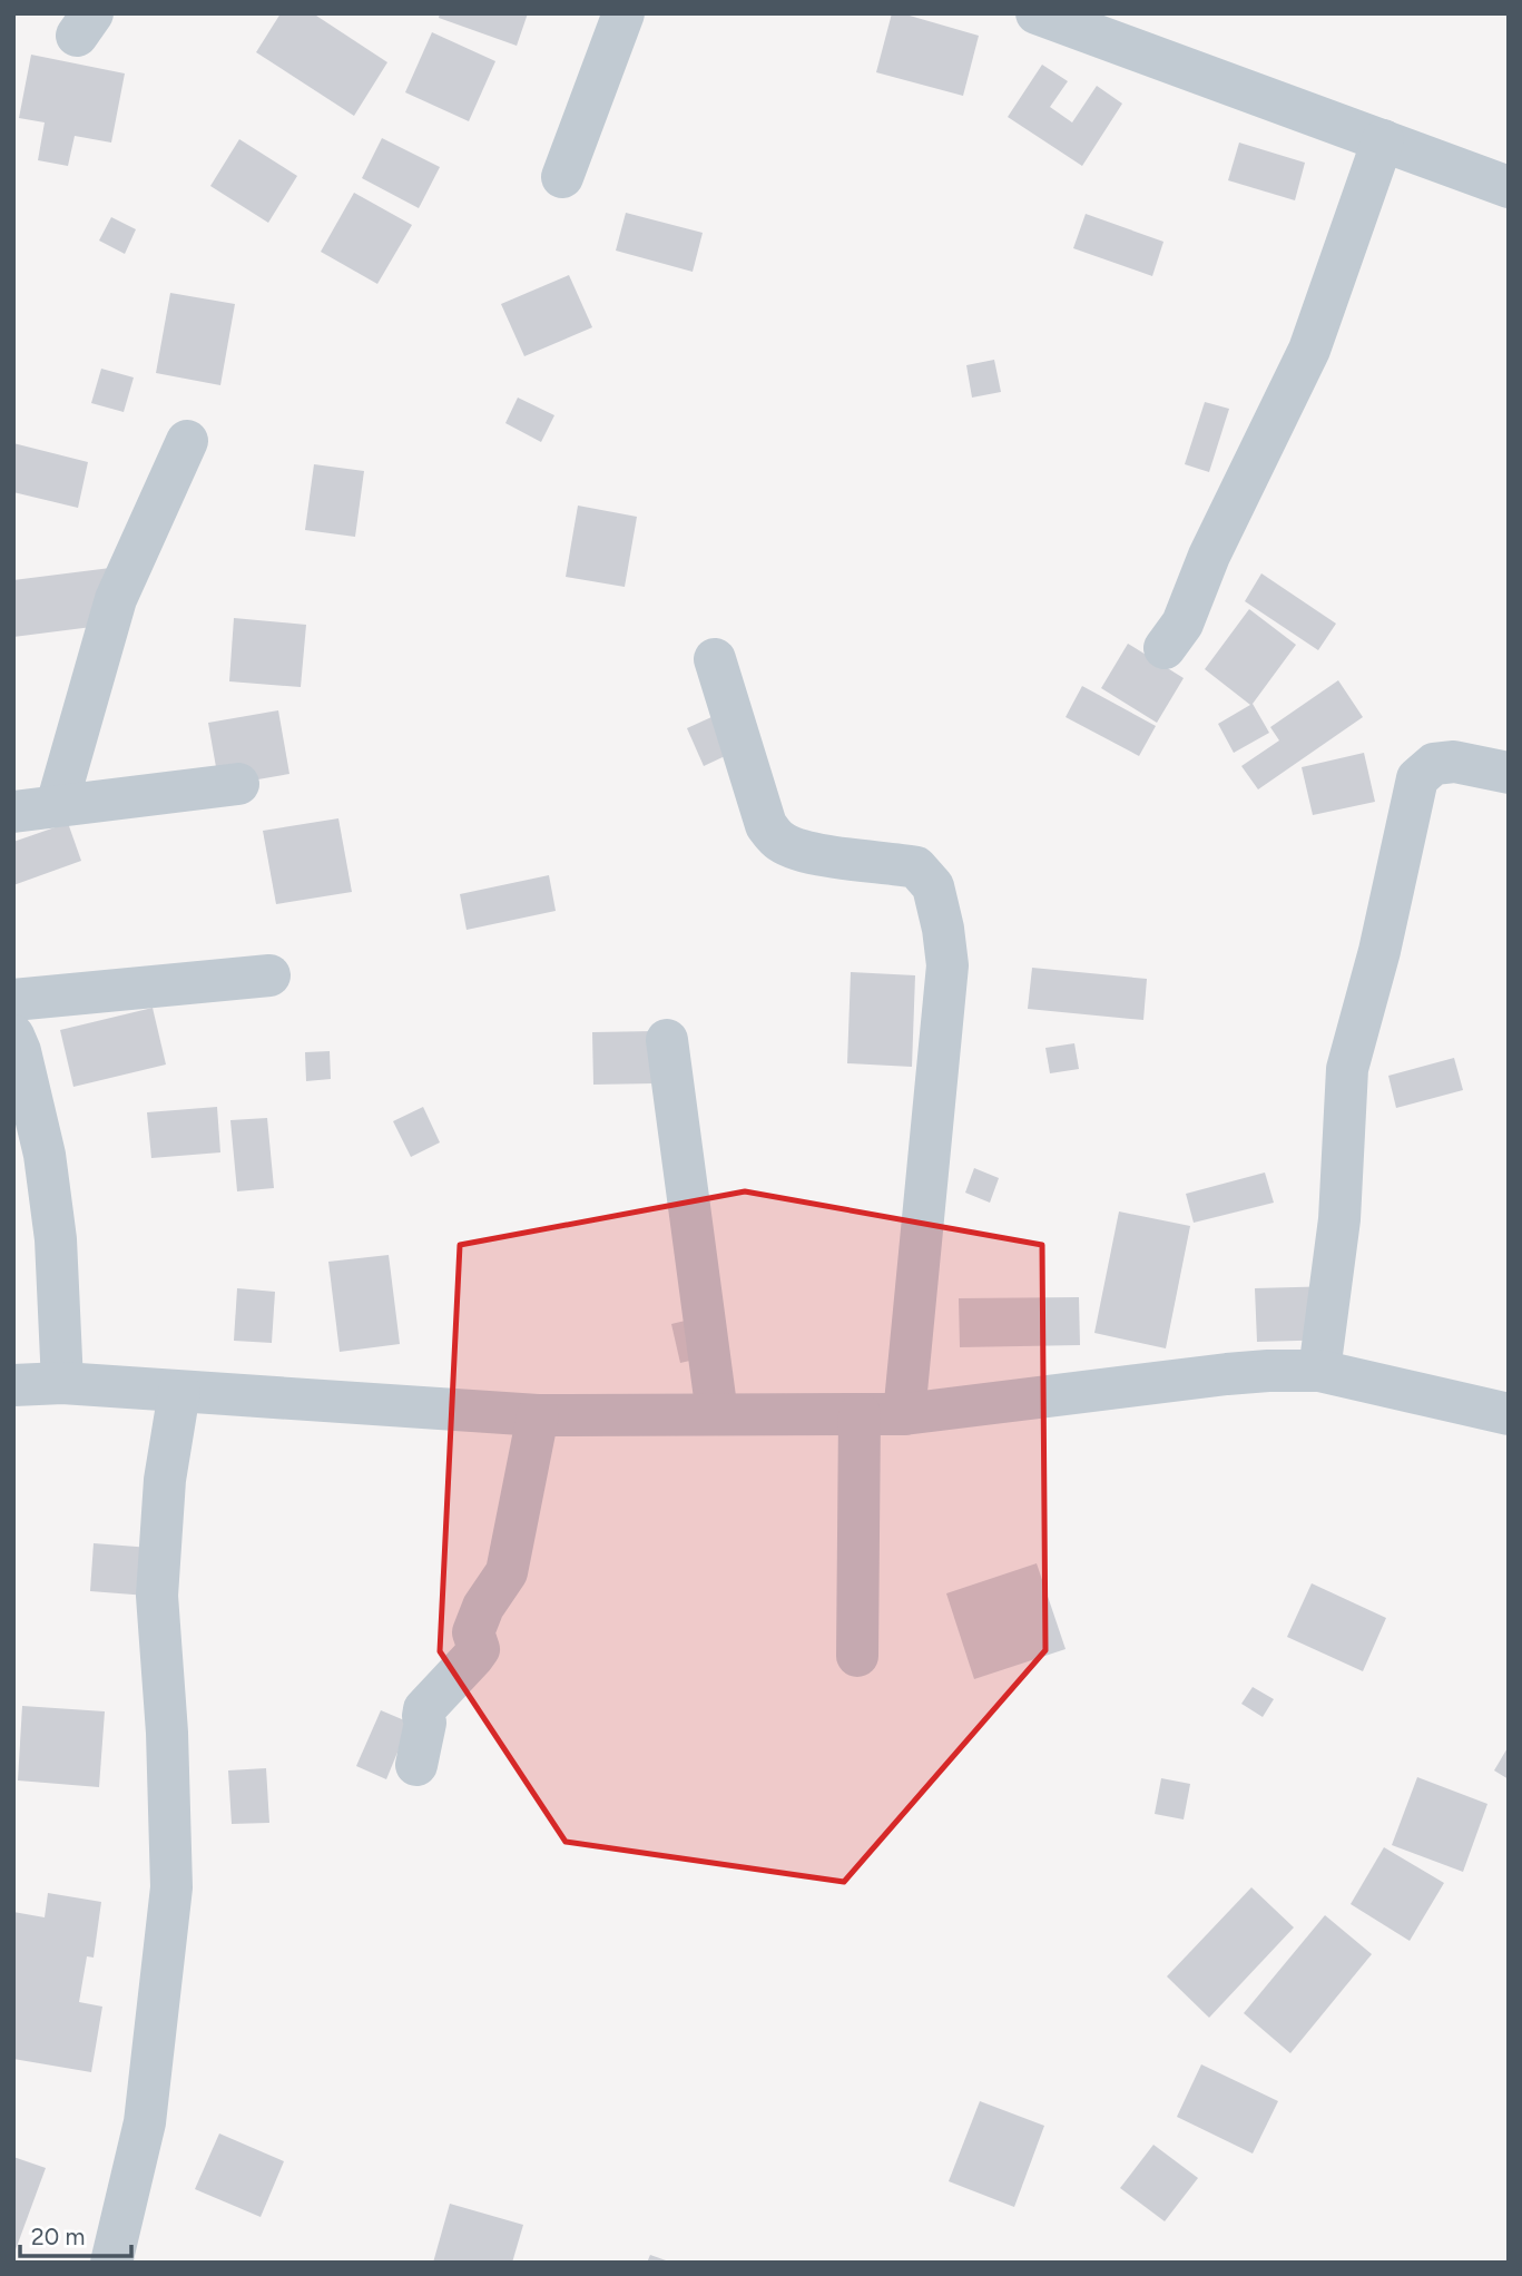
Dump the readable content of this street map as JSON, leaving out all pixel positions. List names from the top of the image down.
{
  "scale_bar": "20 m"
}
